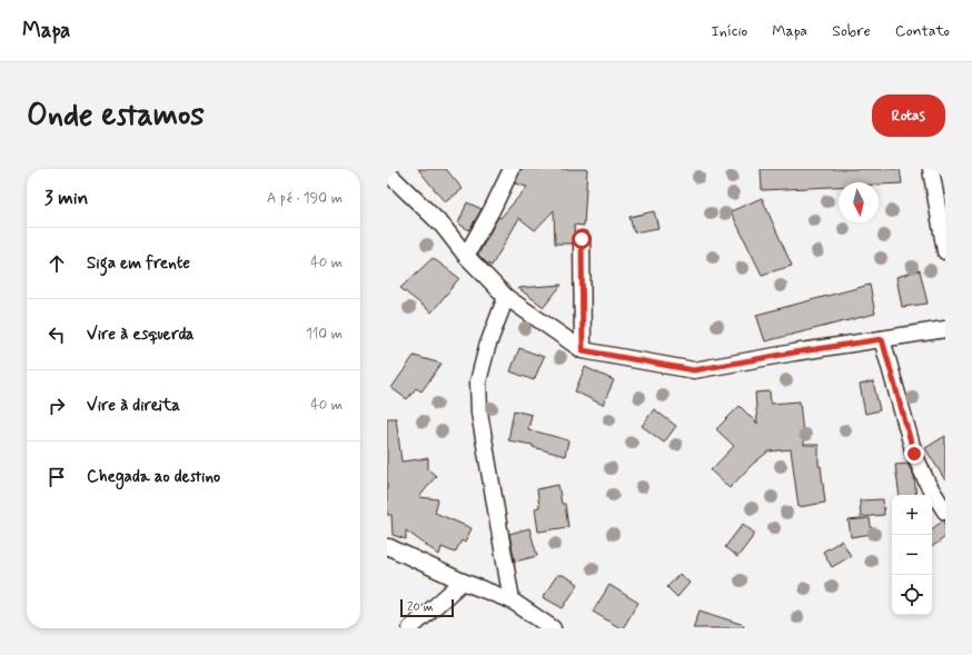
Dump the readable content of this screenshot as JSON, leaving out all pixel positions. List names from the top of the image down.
{
  "scale_bar": "20 m",
  "north": "bottom",
  "page": {
    "header": "Mapa",
    "nav": [
      "Início",
      "Mapa",
      "Sobre",
      "Contato"
    ],
    "buttons": "Rotas",
    "title": "Onde estamos",
    "heading": ["3 min", "A pé · 190 m"],
    "list": [
      ["Siga em frente", "40 m"],
      ["Vire à esquerda", "110 m"],
      ["Vire à direita", "40 m"],
      "Chegada ao destino"
    ],
    "map_buttons": ["+", "−"],
    "scale": "20 m"
  }
}
